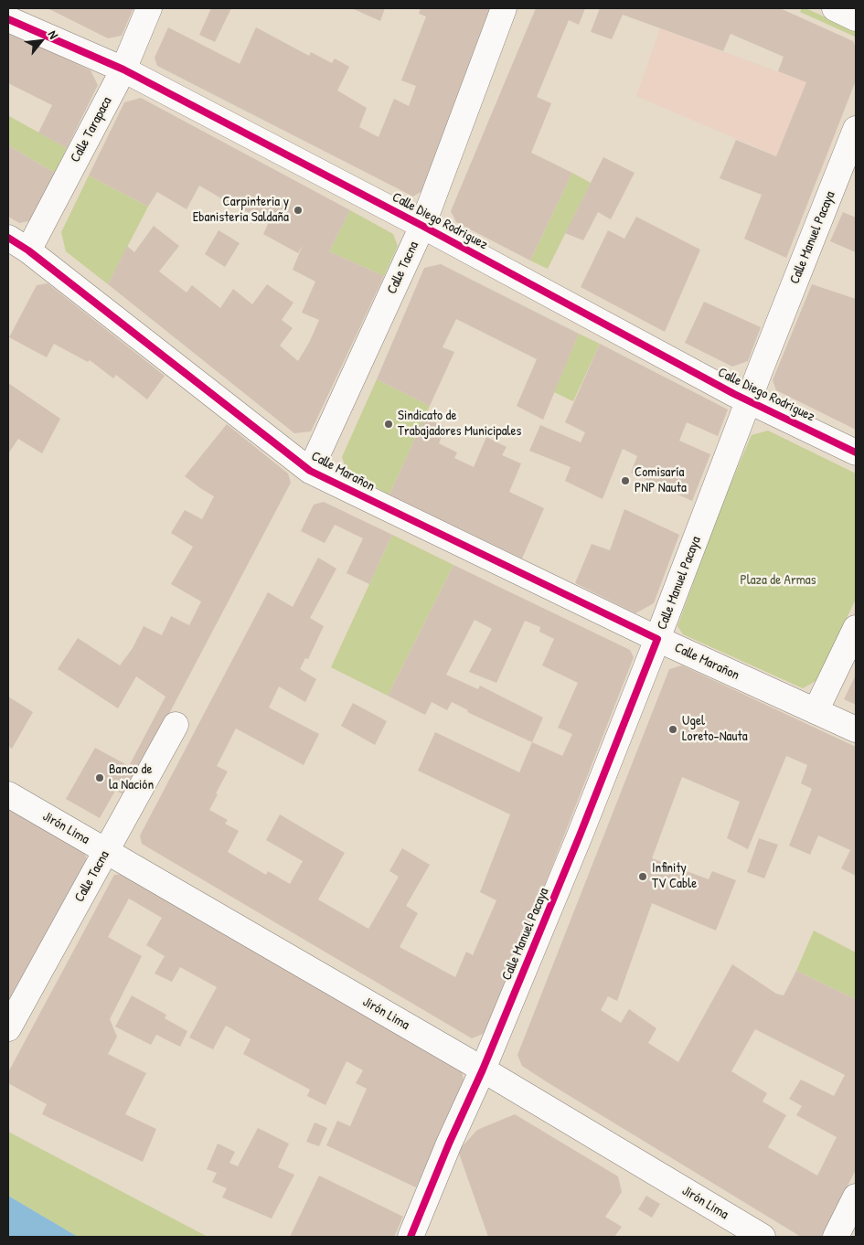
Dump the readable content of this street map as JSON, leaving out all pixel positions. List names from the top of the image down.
{
  "streets": {
    "street": [
      "Calle Tarapaca",
      "Calle Diego Rodriguez",
      "Calle Manuel Pacaya",
      "Calle Tacna",
      "Calle Marañon",
      "Jirón Lima"
    ]
  },
  "crossings": [
    ["Calle Tarapaca", "Calle Diego Rodriguez"],
    ["Calle Tarapaca", "Calle Marañon"],
    ["Calle Diego Rodriguez", "Calle Manuel Pacaya"],
    ["Calle Diego Rodriguez", "Calle Tacna"],
    ["Calle Manuel Pacaya", "Calle Marañon"],
    ["Calle Manuel Pacaya", "Jirón Lima"],
    ["Calle Tacna", "Calle Marañon"],
    ["Calle Tacna", "Jirón Lima"]
  ],
  "parks": ["Plaza de Armas"],
  "places": [
    "Carpinteria y Ebanisteria Saldaña",
    "Sindicato de Trabajadores Municipales",
    "Comisaría PNP Nauta",
    "Ugel Loreto-Nauta",
    "Banco de la Nación",
    "Infinity TV Cable"
  ],
  "north": "top right"
}
